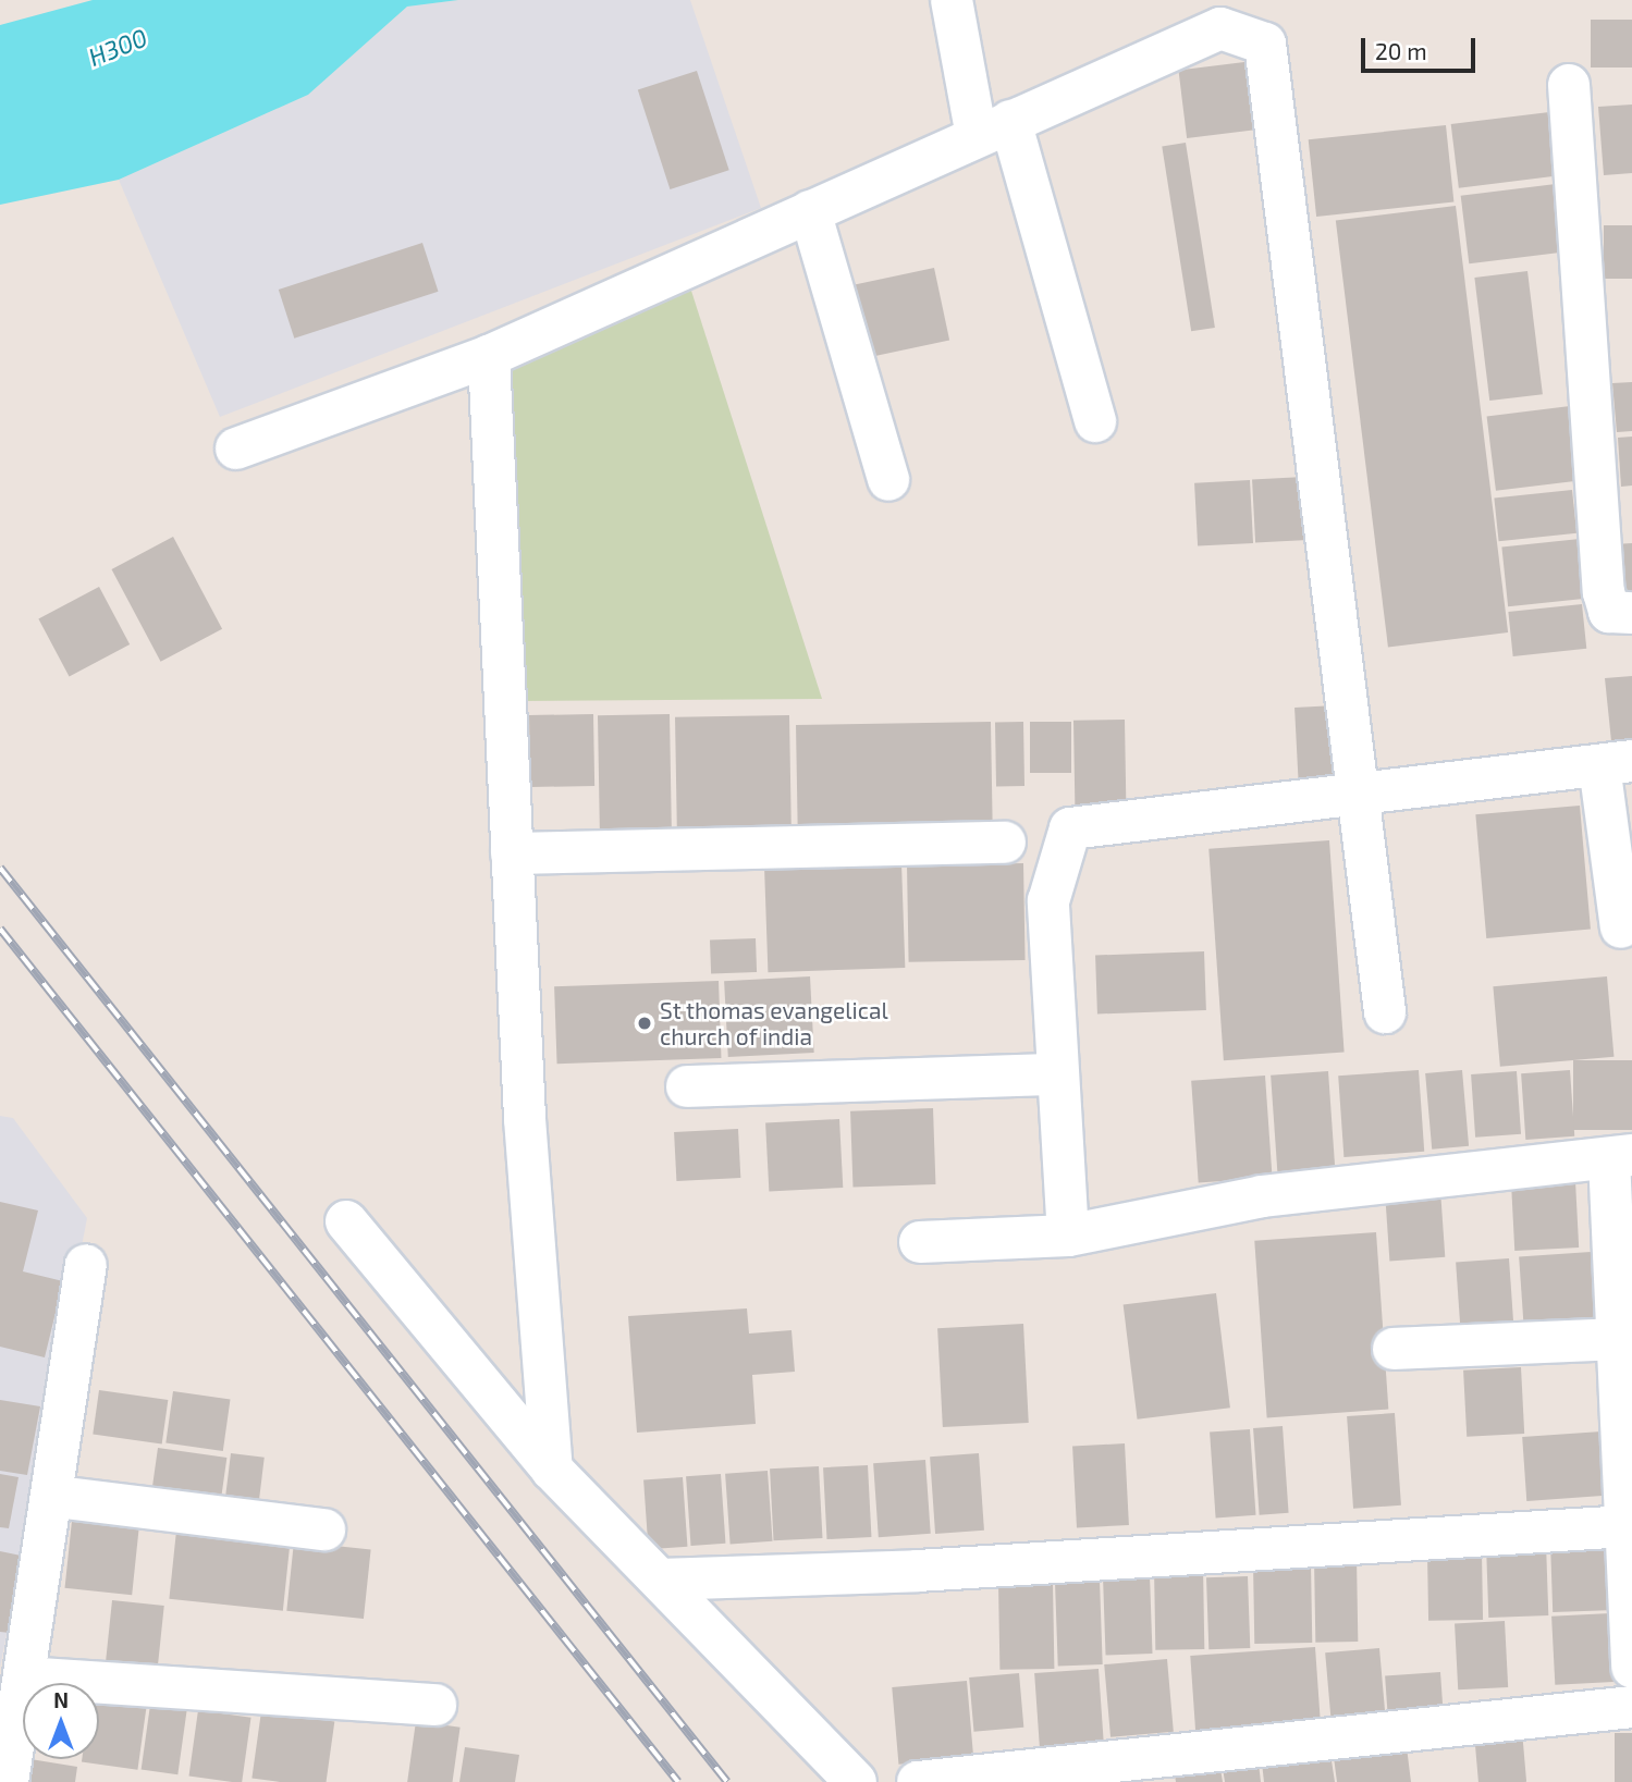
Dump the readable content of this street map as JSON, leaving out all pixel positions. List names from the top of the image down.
{
  "water": ["H300"],
  "places": ["St thomas evangelical church of india"],
  "scale_bar": "20 m",
  "north": "top"
}
